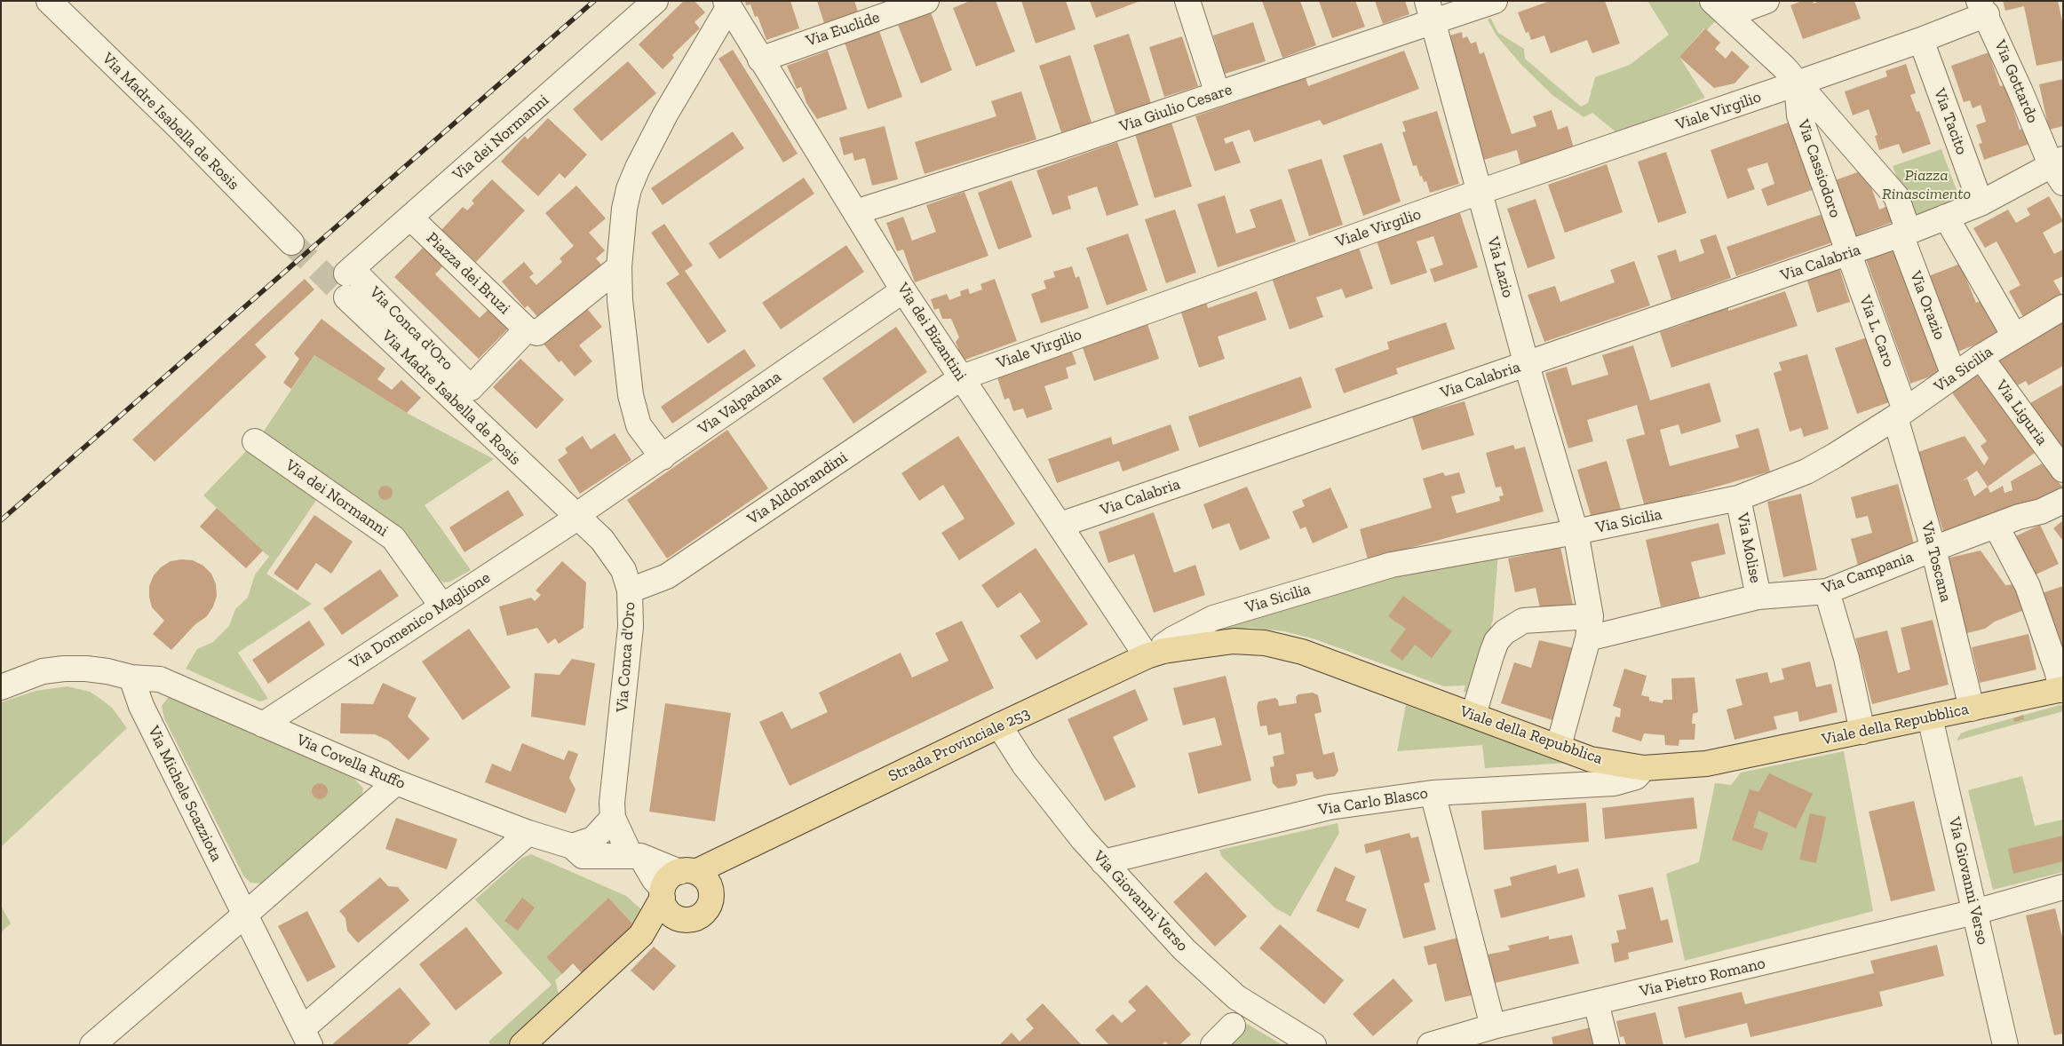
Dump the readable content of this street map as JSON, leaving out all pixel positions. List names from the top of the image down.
{
  "streets": {
    "main road": ["Viale della Repubblica", "Strada Provinciale 253"],
    "street": [
      "Via Euclide",
      "Via Gottardo",
      "Via Giulio Cesare",
      "Viale Virgilio",
      "Via Madre Isabella de Rosis",
      "Via Tacito",
      "Via dei Normanni",
      "Via Cassiodoro",
      "Via Calabria",
      "Via Lazio",
      "Piazza dei Bruzi",
      "Via Orazio",
      "Via Conca d'Oro",
      "Via L. Caro",
      "Via dei Bizantini",
      "Via Sicilia",
      "Via Valpadana",
      "Via Liguria",
      "Via Aldobrandini",
      "Via Molise",
      "Via Toscana",
      "Via Campania",
      "Via Domenico Maglione",
      "Via Covella Ruffo",
      "Via Michele Scazziota",
      "Via Carlo Blasco",
      "Via Giovanni Verso",
      "Via Pietro Romano"
    ]
  },
  "crossings": [
    ["Via Euclide", "Via dei Bizantini"],
    ["Via Gottardo", "Viale Virgilio"],
    ["Via Gottardo", "Via Tacito"],
    ["Via Giulio Cesare", "Via Lazio"],
    ["Via Giulio Cesare", "Via dei Bizantini"],
    ["Viale Virgilio", "Via Tacito"],
    ["Viale Virgilio", "Via Cassiodoro"],
    ["Viale Virgilio", "Via Lazio"],
    ["Viale Virgilio", "Via dei Bizantini"],
    ["Viale Virgilio", "Via Aldobrandini"],
    ["Via Madre Isabella de Rosis", "Via Conca d'Oro"],
    ["Via dei Normanni", "Piazza dei Bruzi"],
    ["Via dei Normanni", "Via Conca d'Oro"],
    ["Via dei Normanni", "Via Domenico Maglione"],
    ["Via Cassiodoro", "Via Calabria"],
    ["Via Cassiodoro", "Via Orazio"],
    ["Via Cassiodoro", "Via L. Caro"],
    ["Via Calabria", "Via Lazio"],
    ["Via Calabria", "Via Orazio"],
    ["Via Calabria", "Via L. Caro"],
    ["Via Calabria", "Via dei Bizantini"],
    ["Via Lazio", "Via Sicilia"],
    ["Via Lazio", "Via Campania"],
    ["Piazza dei Bruzi", "Via Conca d'Oro"],
    ["Via Orazio", "Via Sicilia"],
    ["Via Conca d'Oro", "Via Valpadana"],
    ["Via Conca d'Oro", "Via Aldobrandini"],
    ["Via Conca d'Oro", "Via Domenico Maglione"],
    ["Via L. Caro", "Via Sicilia"],
    ["Via L. Caro", "Via Toscana"],
    ["Via dei Bizantini", "Via Sicilia"],
    ["Via dei Bizantini", "Via Valpadana"],
    ["Via dei Bizantini", "Via Aldobrandini"],
    ["Via dei Bizantini", "Viale della Repubblica"],
    ["Via dei Bizantini", "Strada Provinciale 253"],
    ["Via Sicilia", "Via Liguria"],
    ["Via Sicilia", "Via Molise"],
    ["Via Sicilia", "Via Toscana"],
    ["Via Sicilia", "Viale della Repubblica"],
    ["Via Sicilia", "Strada Provinciale 253"],
    ["Via Valpadana", "Via Domenico Maglione"],
    ["Via Molise", "Via Campania"],
    ["Via Toscana", "Via Campania"],
    ["Via Toscana", "Viale della Repubblica"],
    ["Via Campania", "Viale della Repubblica"],
    ["Via Domenico Maglione", "Via Covella Ruffo"],
    ["Viale della Repubblica", "Strada Provinciale 253"],
    ["Viale della Repubblica", "Via Carlo Blasco"],
    ["Viale della Repubblica", "Via Giovanni Verso"],
    ["Strada Provinciale 253", "Via Covella Ruffo"],
    ["Strada Provinciale 253", "Via Giovanni Verso"],
    ["Via Covella Ruffo", "Via Michele Scazziota"],
    ["Via Carlo Blasco", "Via Giovanni Verso"],
    ["Via Giovanni Verso", "Via Pietro Romano"]
  ],
  "parks": ["Piazza Rinascimento"]
}
